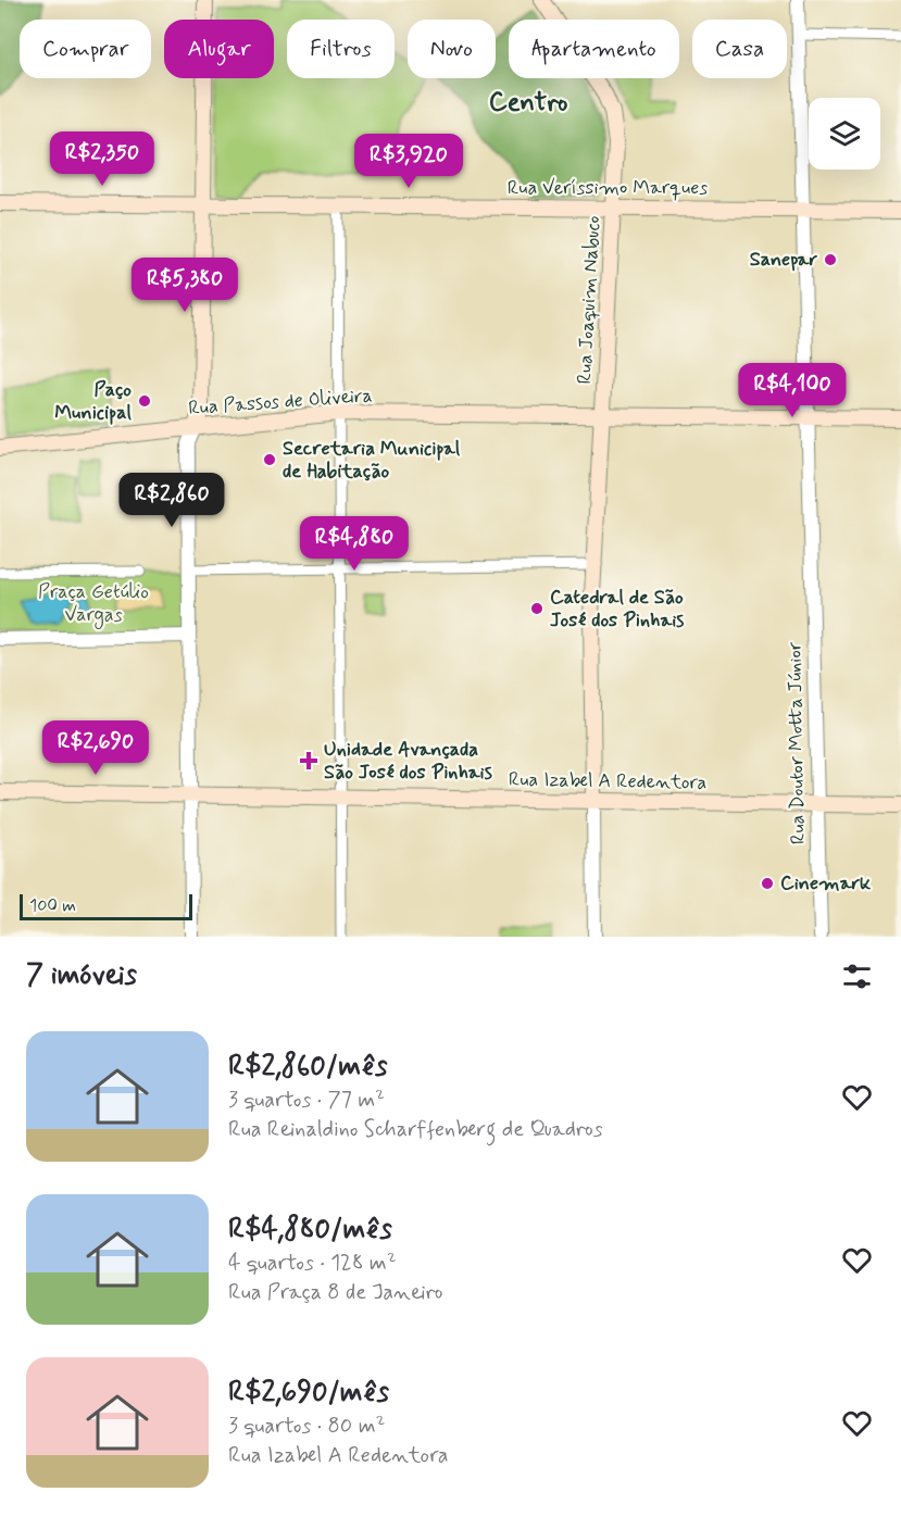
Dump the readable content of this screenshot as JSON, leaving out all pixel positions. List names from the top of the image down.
{
  "streets": {
    "main road": [
      "Rua Veríssimo Marques",
      "Rua Joaquim Nabuco",
      "Rua Passos de Oliveira",
      "Rua Izabel A Redentora"
    ],
    "street": ["Rua Doutor Motta Júnior"]
  },
  "crossings": [
    ["Rua Veríssimo Marques", "Rua Joaquim Nabuco"],
    ["Rua Veríssimo Marques", "Rua Doutor Motta Júnior"],
    ["Rua Joaquim Nabuco", "Rua Passos de Oliveira"],
    ["Rua Joaquim Nabuco", "Rua Izabel A Redentora"],
    ["Rua Passos de Oliveira", "Rua Doutor Motta Júnior"],
    ["Rua Doutor Motta Júnior", "Rua Izabel A Redentora"]
  ],
  "districts": ["Centro"],
  "parks": ["Praça Getúlio Vargas"],
  "places": {
    "other": [
      "Sanepar",
      "Paço Municipal",
      "Secretaria Municipal de Habitação",
      "Catedral de São José dos Pinhais",
      "Cinemark"
    ],
    "health": ["Unidade Avançada São José dos Pinhais"]
  },
  "scale_bar": "100 m",
  "page": {
    "chip": [
      "Comprar",
      "Alugar",
      "Filtros",
      "Novo",
      "Apartamento",
      "Casa"
    ],
    "price": [
      "R$2,350",
      "R$3,920",
      "R$5,380",
      "R$4,100",
      "R$2,860",
      "R$4,880",
      "R$2,690"
    ],
    "scale": "100 m",
    "heading": "7 imóveis",
    "list": [
      {
        "name": "R$2,860/mês",
        "note": "3 quartos · 77 m² · Rua Reinaldino Scharffenberg de Quadros"
      },
      {
        "name": "R$4,880/mês",
        "note": "4 quartos · 128 m² · Rua Praça 8 de Janeiro"
      },
      {
        "name": "R$2,690/mês",
        "note": "3 quartos · 80 m² · Rua Izabel A Redentora"
      }
    ]
  }
}
